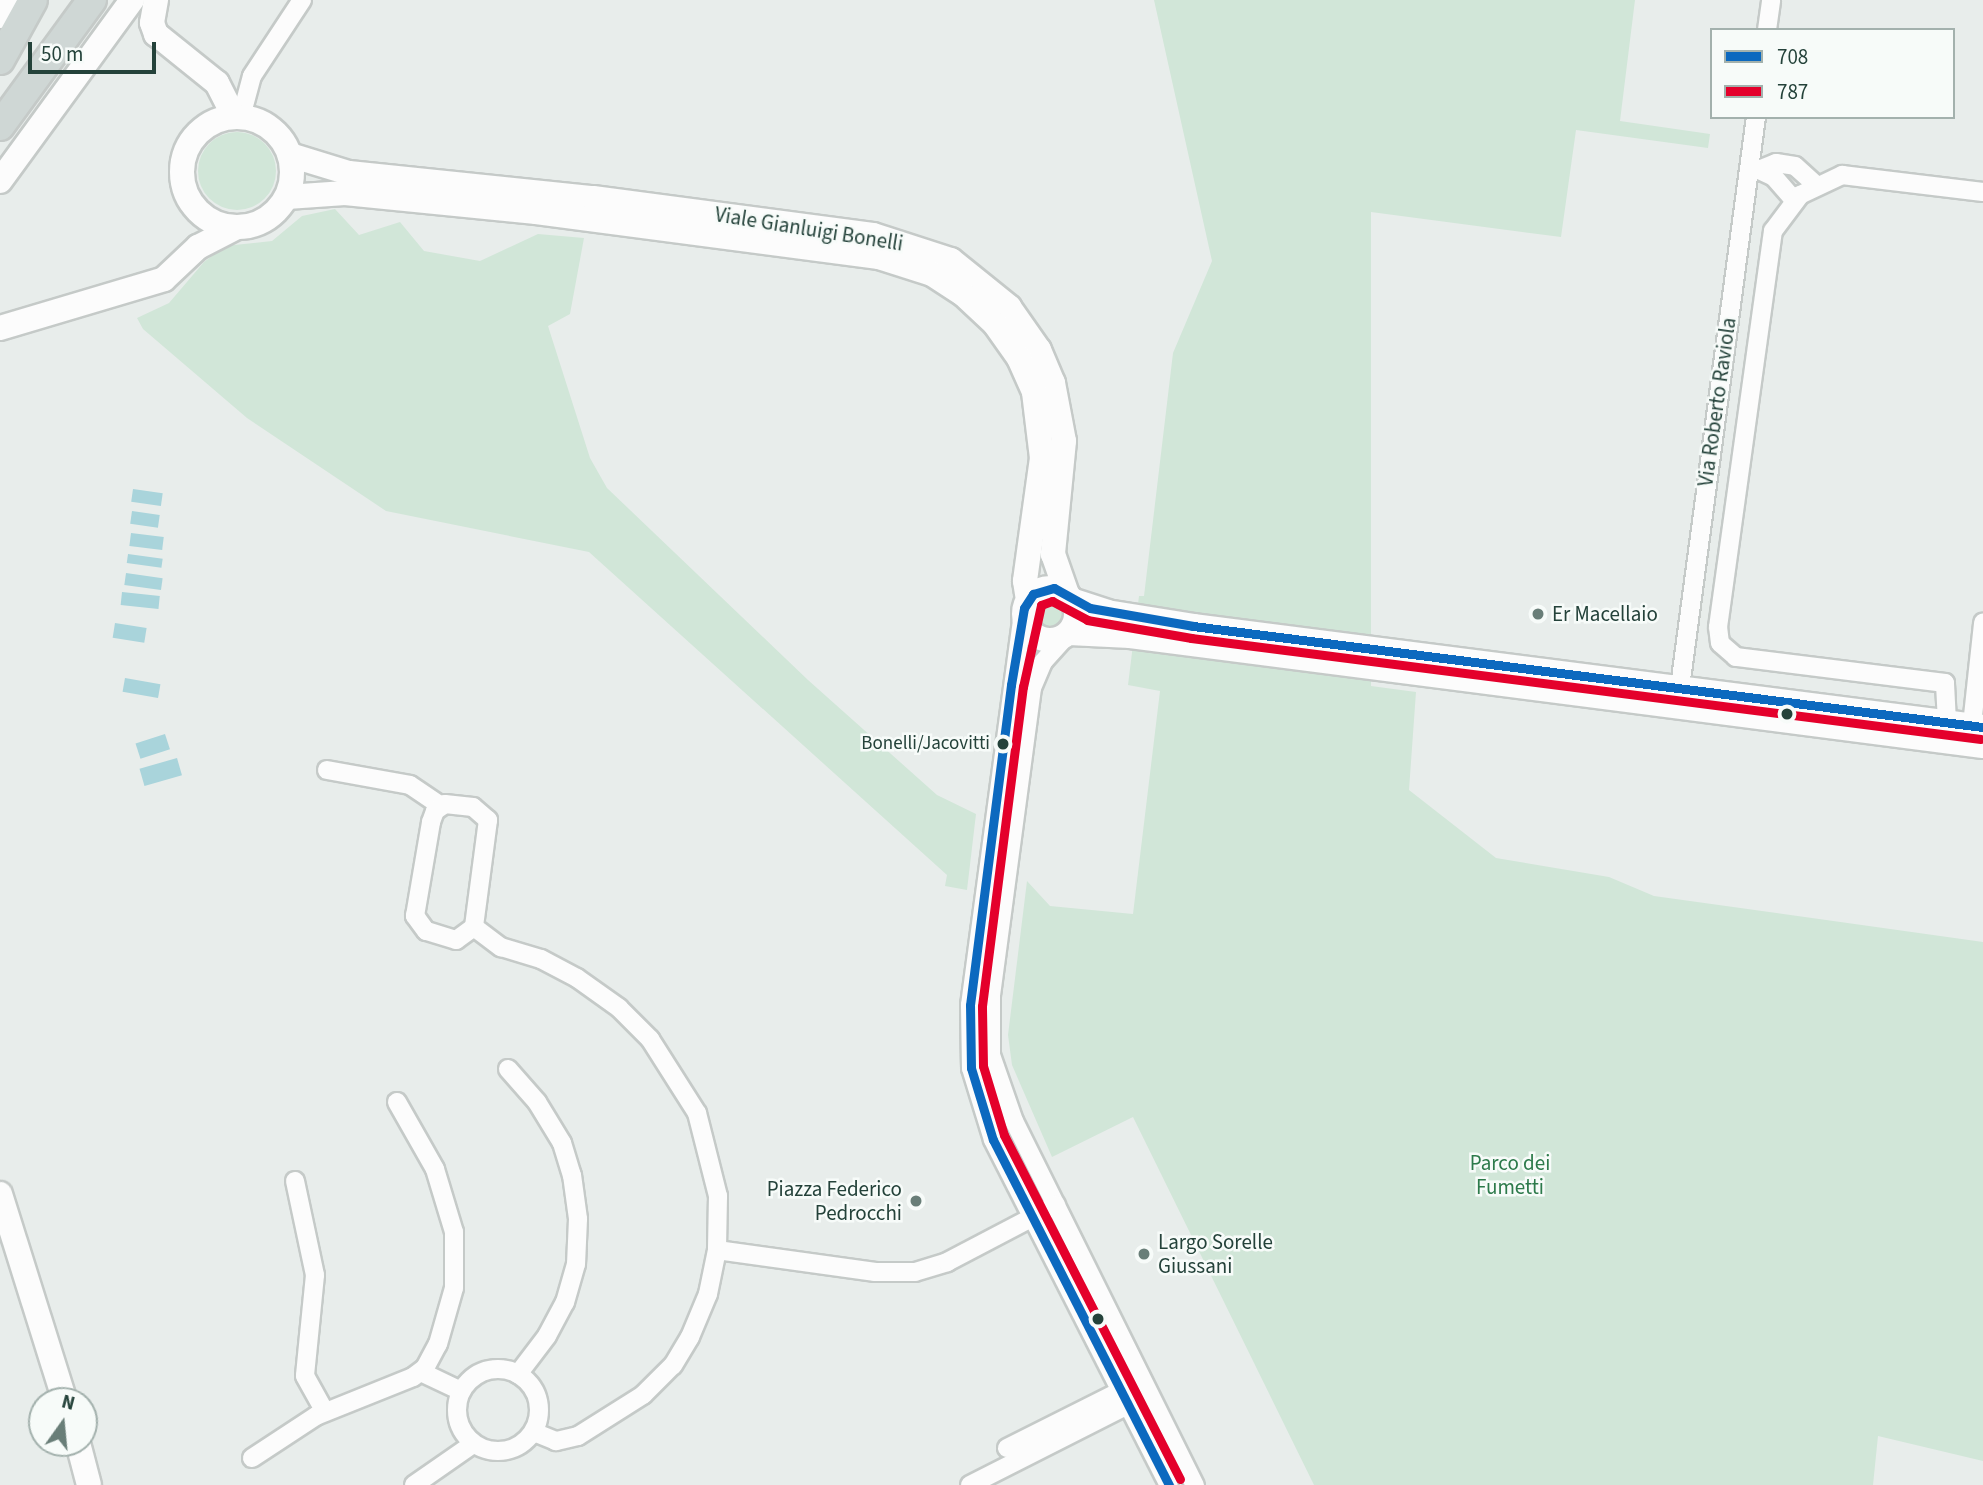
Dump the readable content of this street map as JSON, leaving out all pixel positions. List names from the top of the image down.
{
  "streets": {
    "street": ["Viale Gianluigi Bonelli", "Via Roberto Raviola"]
  },
  "parks": ["Parco dei Fumetti"],
  "places": [
    "Er Macellaio",
    "Bonelli/Jacovitti",
    "Piazza Federico Pedrocchi",
    "Largo Sorelle Giussani"
  ],
  "lines": ["transit line 708", "transit line 787"],
  "legend": ["708", "787"],
  "scale_bar": "50 m",
  "north": "top"
}
